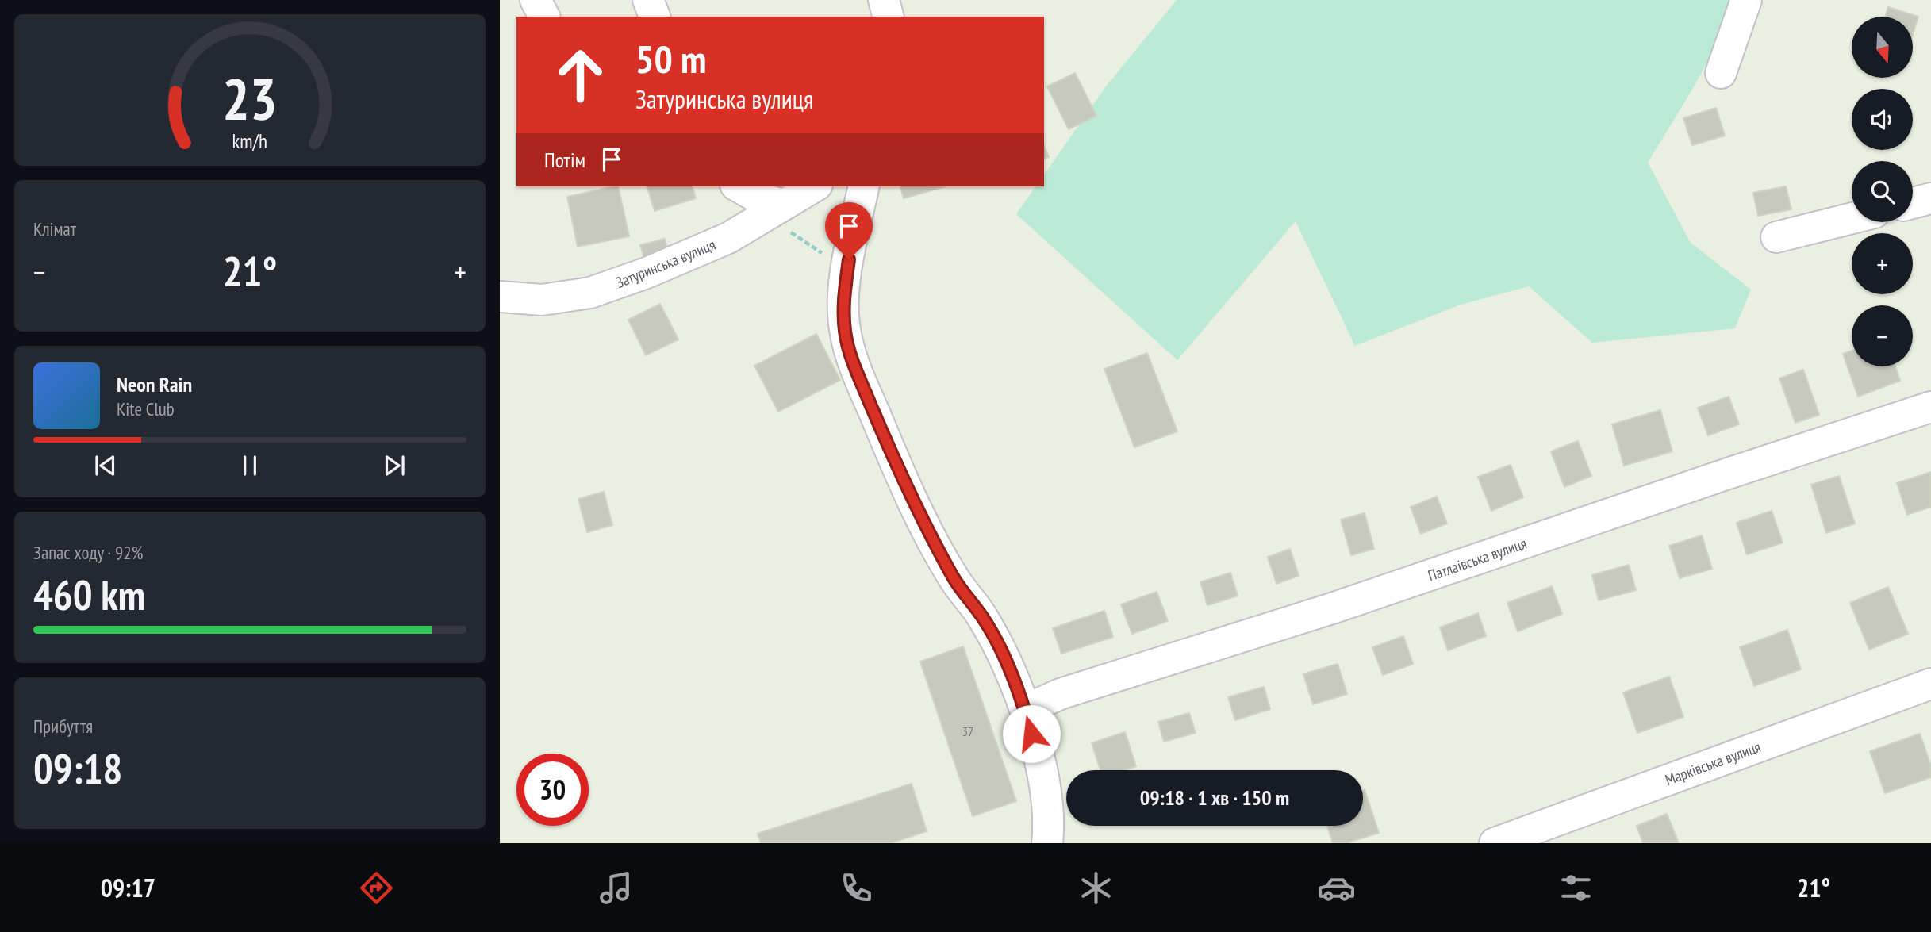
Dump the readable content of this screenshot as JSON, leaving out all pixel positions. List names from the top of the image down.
{
  "streets": {
    "street": ["Затуринська вулиця", "Патлаївська вулиця", "Марківська вулиця"]
  },
  "house_numbers": ["37"],
  "north": "bottom",
  "page": {
    "map_buttons": ["+", "−"],
    "turn": ["50 m", "Затуринська вулиця"],
    "then": "Потім",
    "tile": [
      "Клімат",
      ["Запас ходу · 92%", "460 km"],
      ["Прибуття", "09:18"]
    ],
    "heat": ["−", "21°", "+"],
    "song": ["Neon Rain", "Kite Club"],
    "limit": "30",
    "trip": "09:18 · 1 хв · 150 m",
    "tabs": ["09:17", "21°"],
    "gauge": ["23", "km/h"]
  }
}
